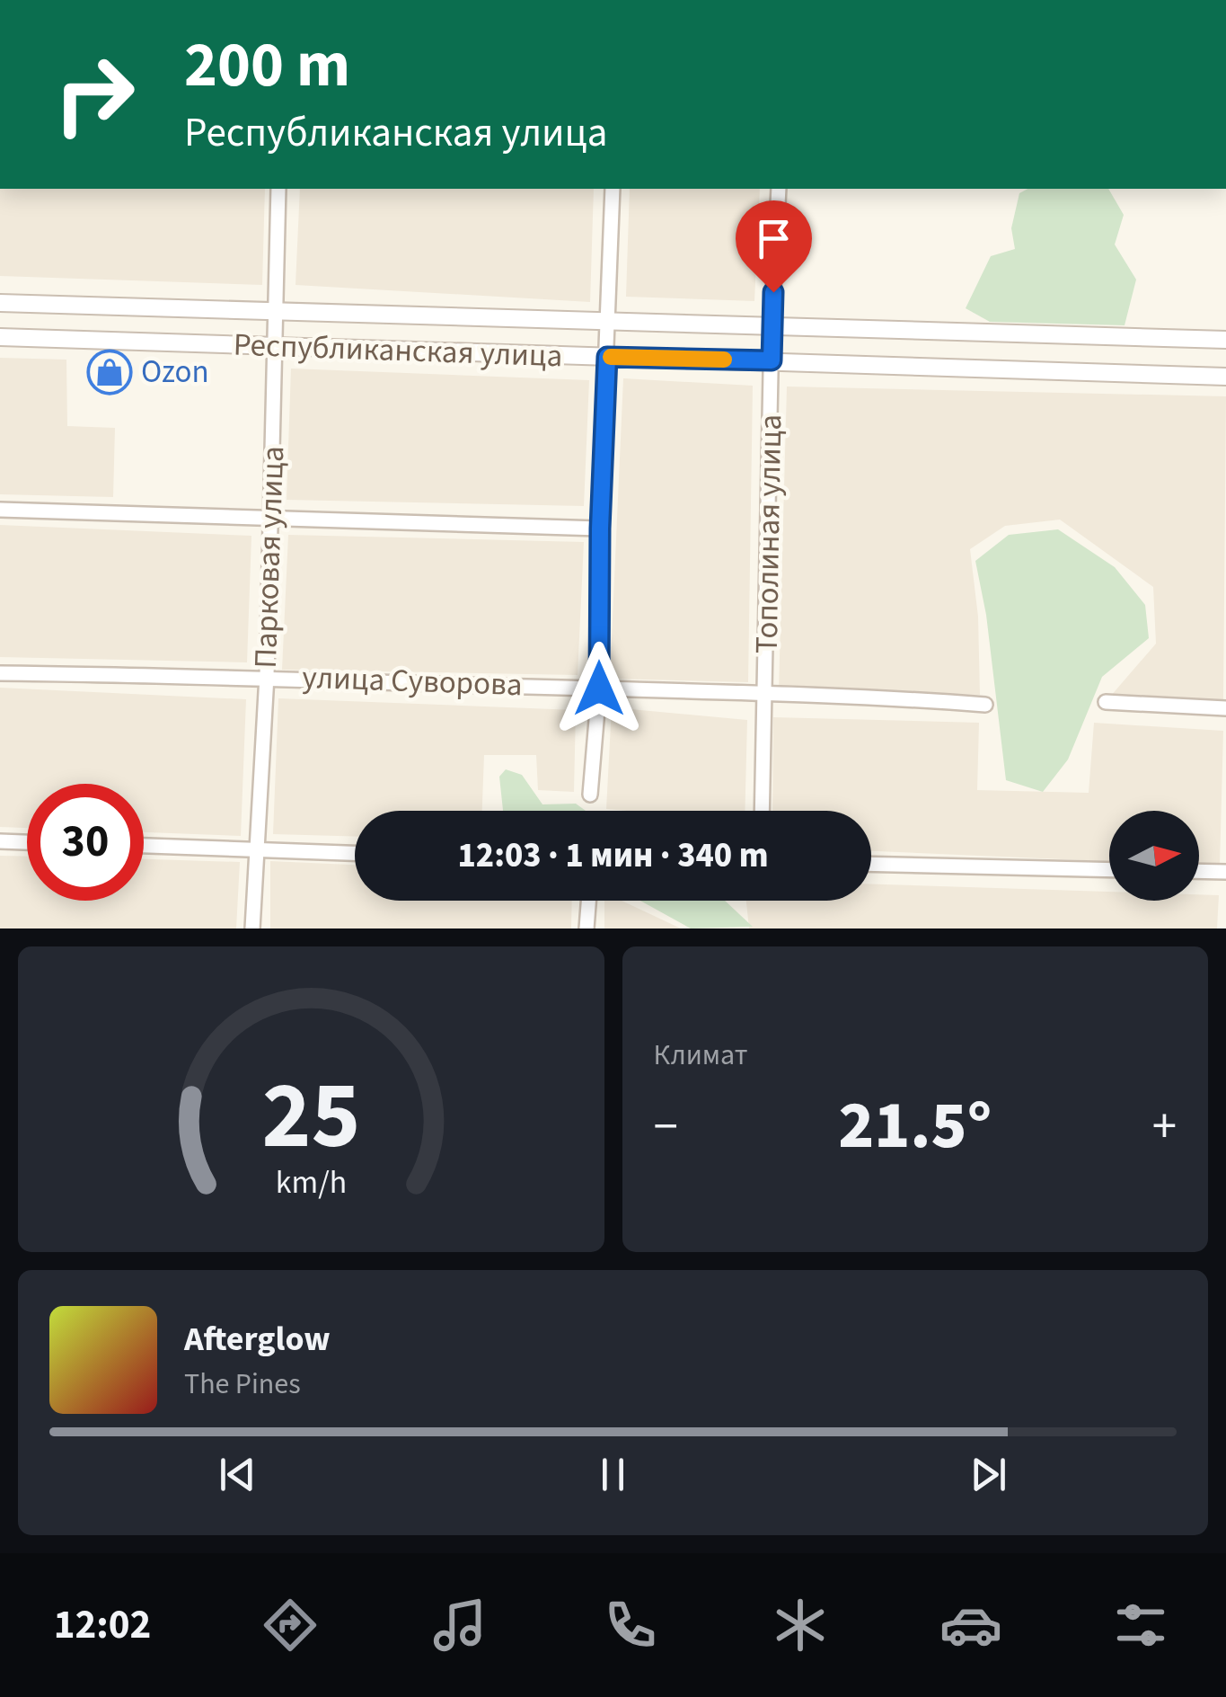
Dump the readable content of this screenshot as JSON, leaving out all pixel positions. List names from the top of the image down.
{
  "streets": {
    "street": [
      "Республиканская улица",
      "Тополиная улица",
      "Парковая улица",
      "улица Суворова"
    ]
  },
  "crossings": [
    ["Республиканская улица", "Тополиная улица"],
    ["Республиканская улица", "Парковая улица"],
    ["Тополиная улица", "улица Суворова"],
    ["Парковая улица", "улица Суворова"]
  ],
  "places": {
    "shop": ["Ozon"]
  },
  "north": "right",
  "page": {
    "turn": ["200 m", "Республиканская улица"],
    "limit": "30",
    "trip": "12:03 · 1 мин · 340 m",
    "tile": "Климат",
    "heat": ["−", "21.5°", "+"],
    "song": ["Afterglow", "The Pines"],
    "tabs": "12:02",
    "gauge": ["25", "km/h"]
  }
}
